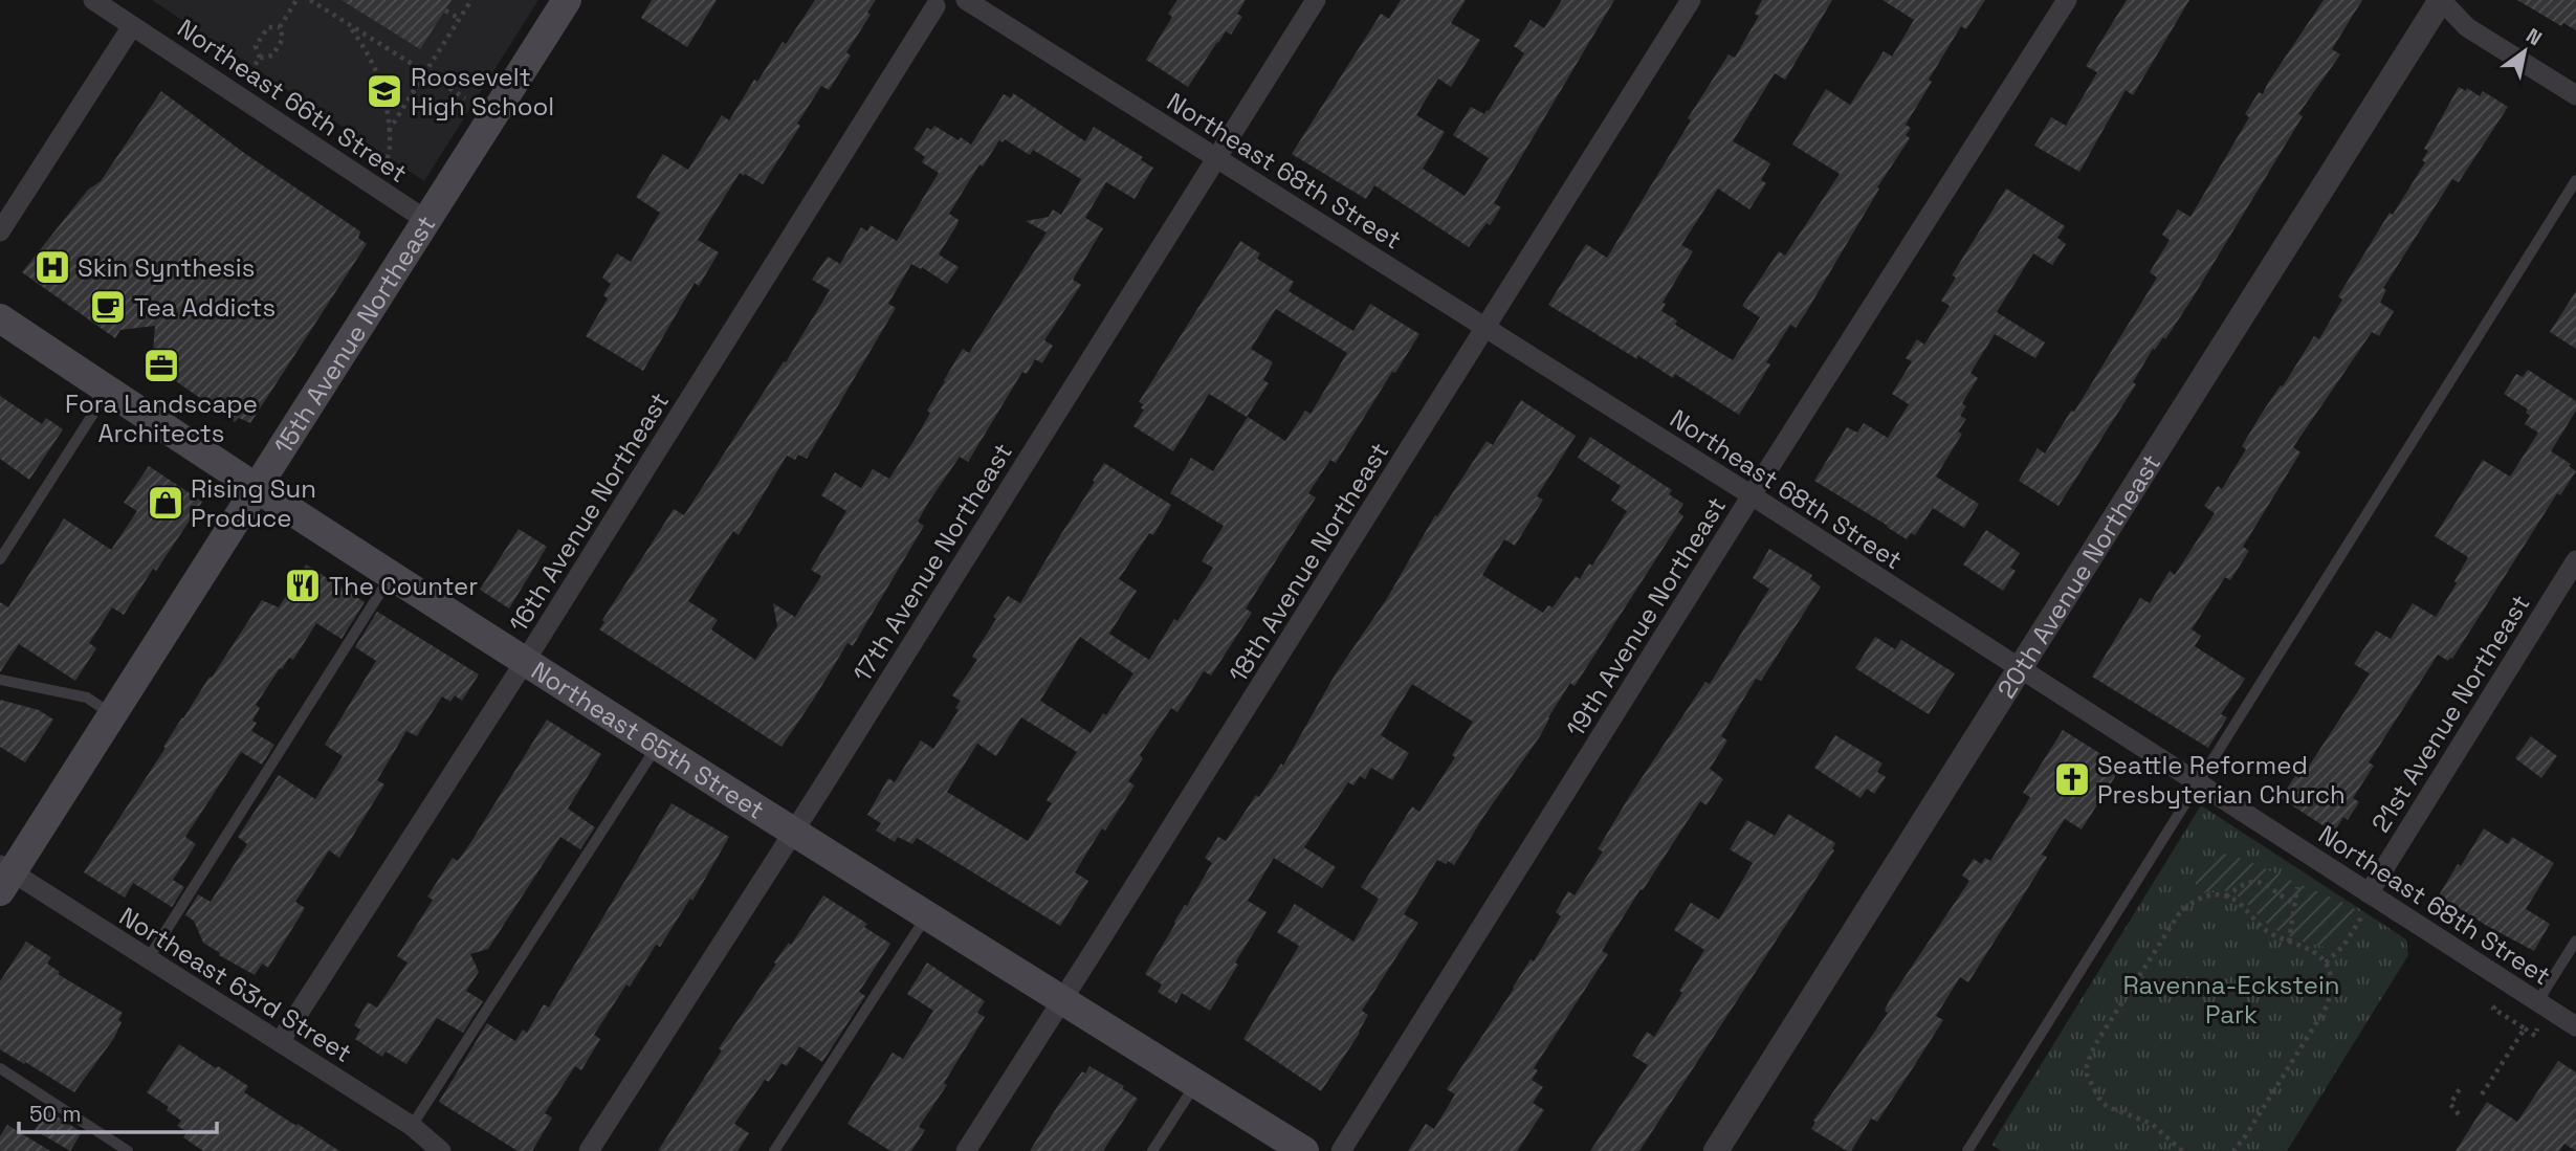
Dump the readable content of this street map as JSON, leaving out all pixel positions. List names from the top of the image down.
{
  "streets": {
    "main road": ["15th Avenue Northeast", "Northeast 65th Street"],
    "street": [
      "Northeast 66th Street",
      "Northeast 68th Street",
      "16th Avenue Northeast",
      "17th Avenue Northeast",
      "18th Avenue Northeast",
      "20th Avenue Northeast",
      "19th Avenue Northeast",
      "21st Avenue Northeast",
      "Northeast 63rd Street"
    ]
  },
  "crossings": [
    ["Northeast 66th Street", "15th Avenue Northeast"],
    ["Northeast 68th Street", "17th Avenue Northeast"],
    ["Northeast 68th Street", "18th Avenue Northeast"],
    ["Northeast 68th Street", "20th Avenue Northeast"],
    ["Northeast 68th Street", "19th Avenue Northeast"],
    ["Northeast 68th Street", "21st Avenue Northeast"],
    ["15th Avenue Northeast", "Northeast 65th Street"],
    ["15th Avenue Northeast", "Northeast 63rd Street"],
    ["16th Avenue Northeast", "Northeast 65th Street"],
    ["16th Avenue Northeast", "Northeast 63rd Street"],
    ["17th Avenue Northeast", "Northeast 65th Street"],
    ["18th Avenue Northeast", "Northeast 65th Street"]
  ],
  "parks": ["Ravenna-Eckstein Park"],
  "places": {
    "school or university": ["Roosevelt High School"],
    "hospital": ["Skin Synthesis"],
    "cafe": ["Tea Addicts"],
    "office": ["Fora Landscape Architects"],
    "shop": ["Rising Sun Produce"],
    "restaurant": ["The Counter"],
    "church": ["Seattle Reformed Presbyterian Church"]
  },
  "scale_bar": "50 m",
  "north": "top right"
}
